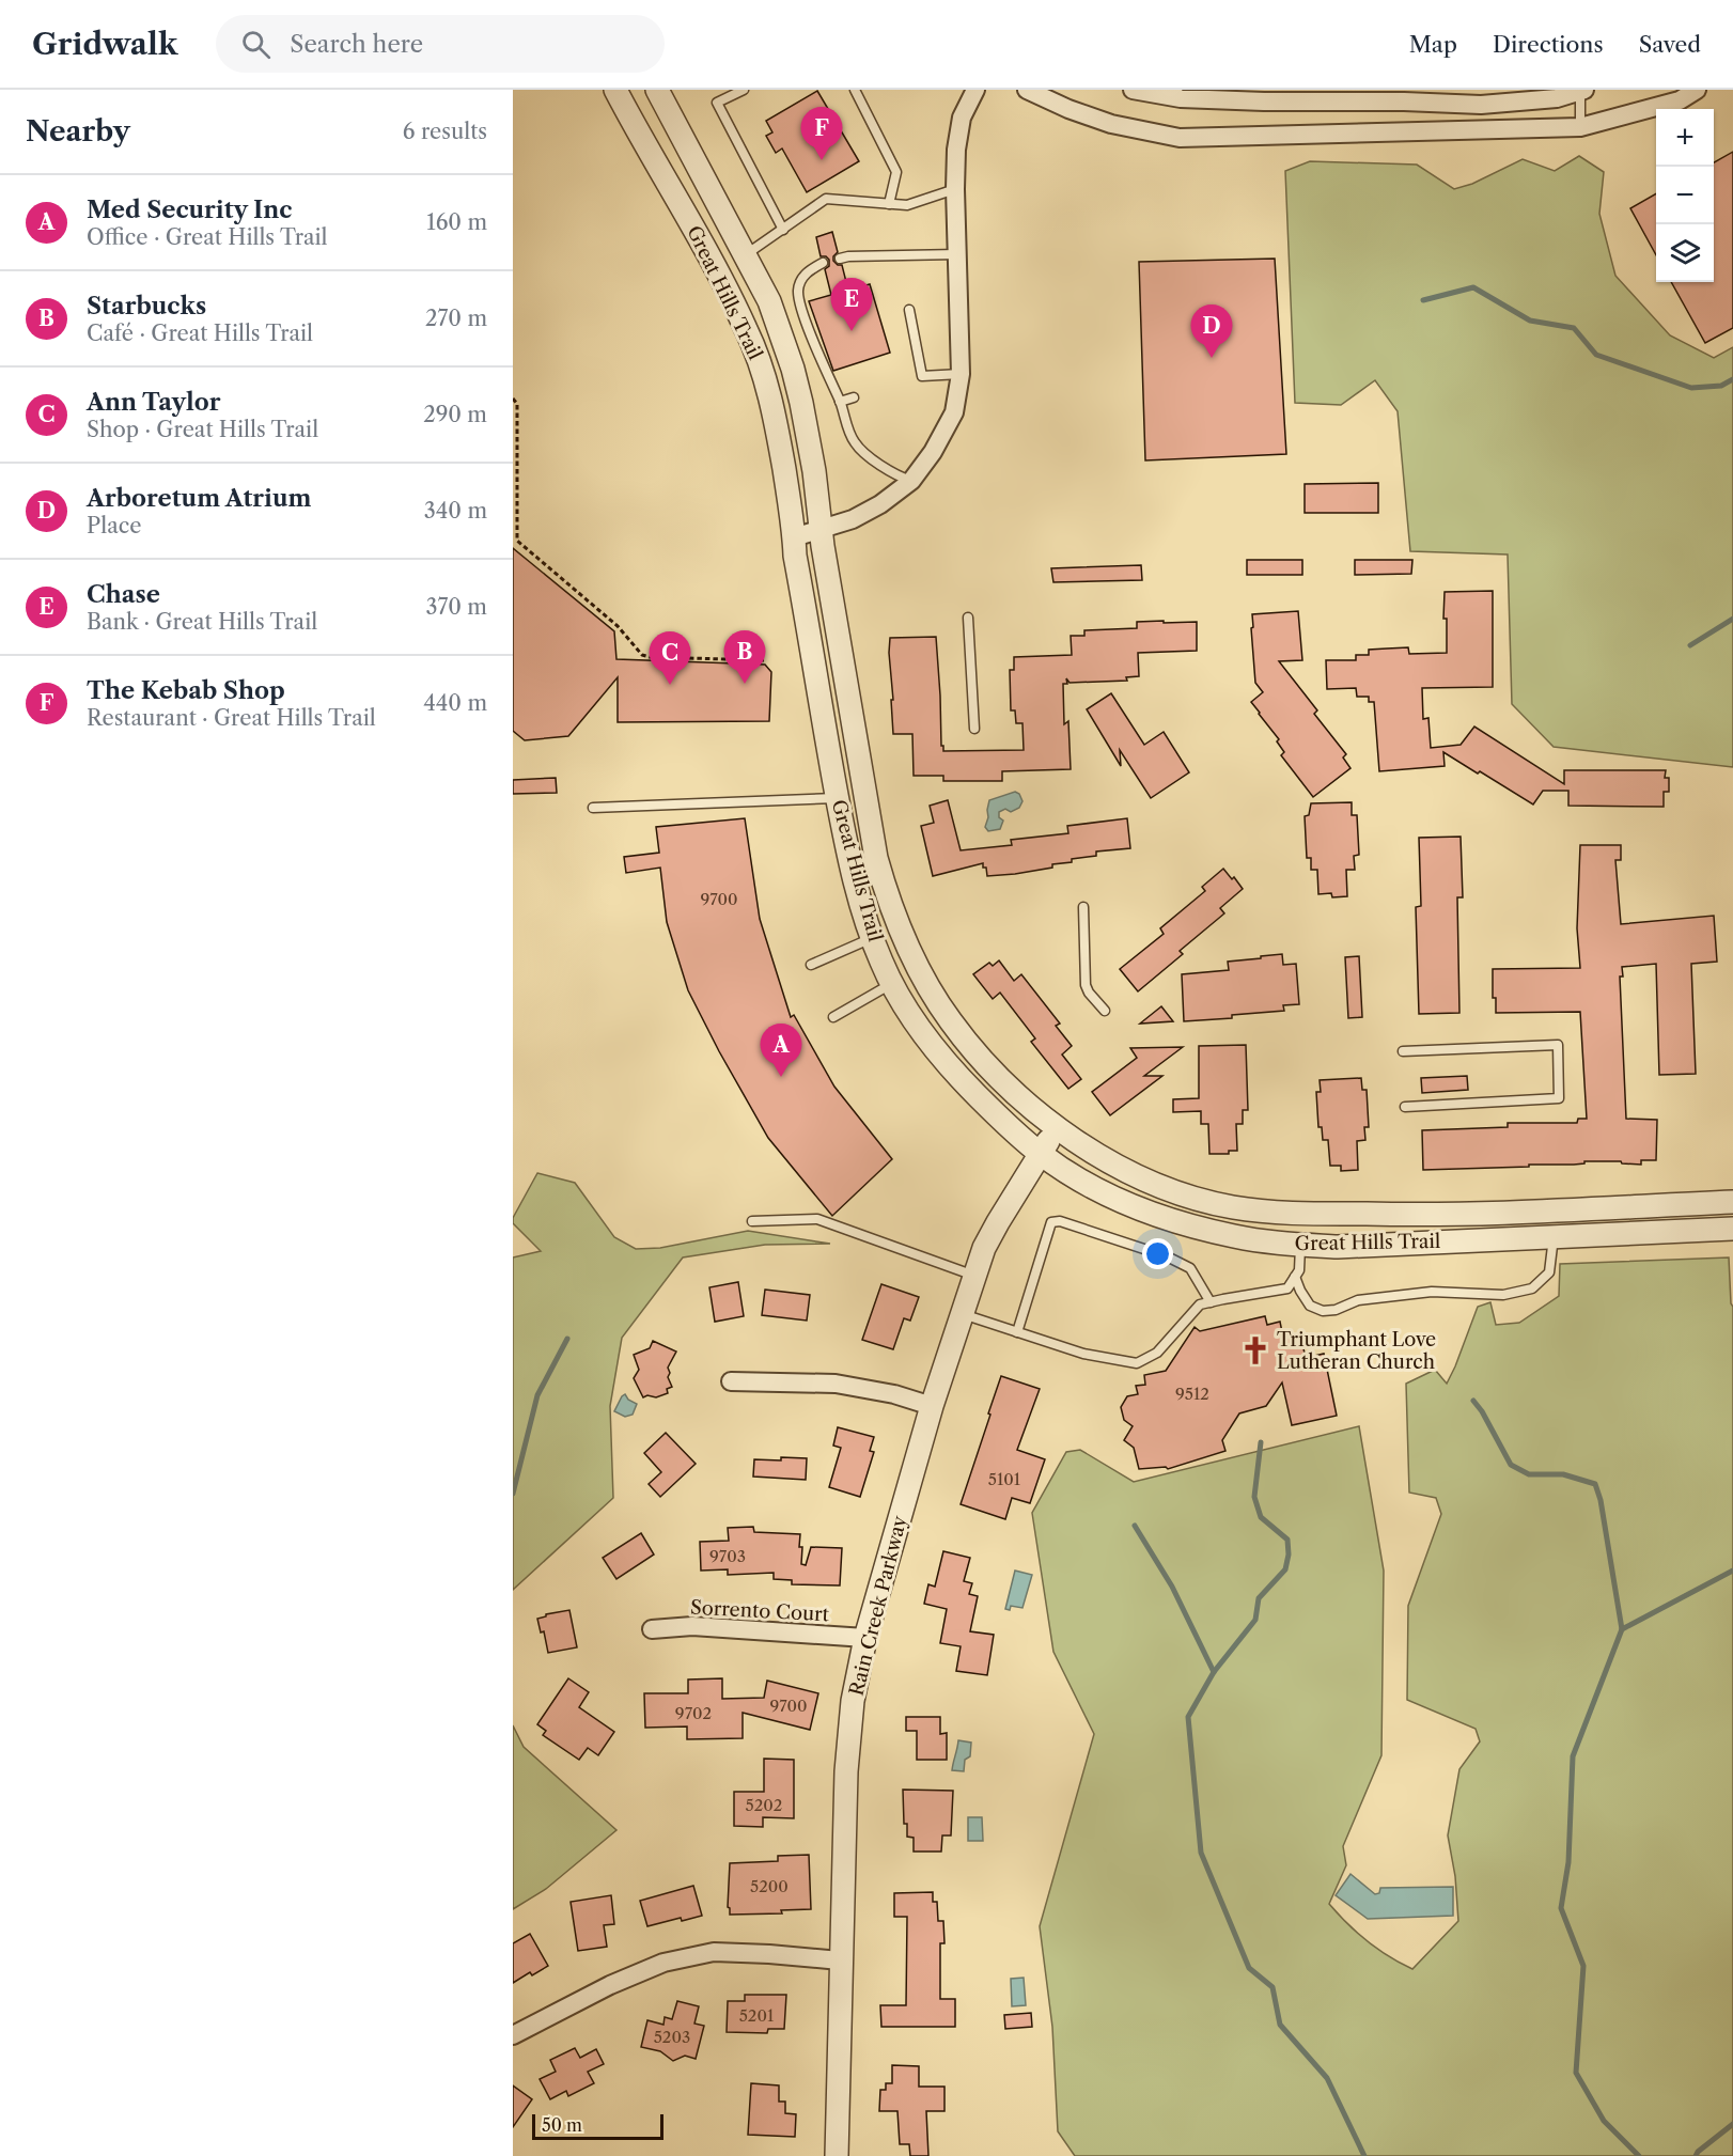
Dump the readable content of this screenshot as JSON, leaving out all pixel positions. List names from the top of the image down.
{
  "streets": {
    "street": ["Great Hills Trail", "Rain Creek Parkway", "Sorrento Court"]
  },
  "crossings": [
    ["Great Hills Trail", "Rain Creek Parkway"],
    ["Rain Creek Parkway", "Sorrento Court"]
  ],
  "places": {
    "church": ["Triumphant Love Lutheran Church"]
  },
  "house_numbers": [
    "9700",
    "9512",
    "5101",
    "9703",
    "9700",
    "9702",
    "5202",
    "5200",
    "5201",
    "5203"
  ],
  "scale_bar": "50 m",
  "page": {
    "header": "Gridwalk",
    "search": "Search here",
    "nav": ["Map", "Directions", "Saved"],
    "heading": ["Nearby", "6 results"],
    "pins": [
      "F",
      "E",
      "D",
      "B",
      "C",
      "A"
    ],
    "map_buttons": ["+", "−"],
    "list": [
      {
        "mark": "A",
        "name": "Med Security Inc",
        "note": "Office · Great Hills Trail",
        "value": "160 m"
      },
      {
        "mark": "B",
        "name": "Starbucks",
        "note": "Café · Great Hills Trail",
        "value": "270 m"
      },
      {
        "mark": "C",
        "name": "Ann Taylor",
        "note": "Shop · Great Hills Trail",
        "value": "290 m"
      },
      {
        "mark": "D",
        "name": "Arboretum Atrium",
        "note": "Place",
        "value": "340 m"
      },
      {
        "mark": "E",
        "name": "Chase",
        "note": "Bank · Great Hills Trail",
        "value": "370 m"
      },
      {
        "mark": "F",
        "name": "The Kebab Shop",
        "note": "Restaurant · Great Hills Trail",
        "value": "440 m"
      }
    ],
    "scale": "50 m"
  }
}
